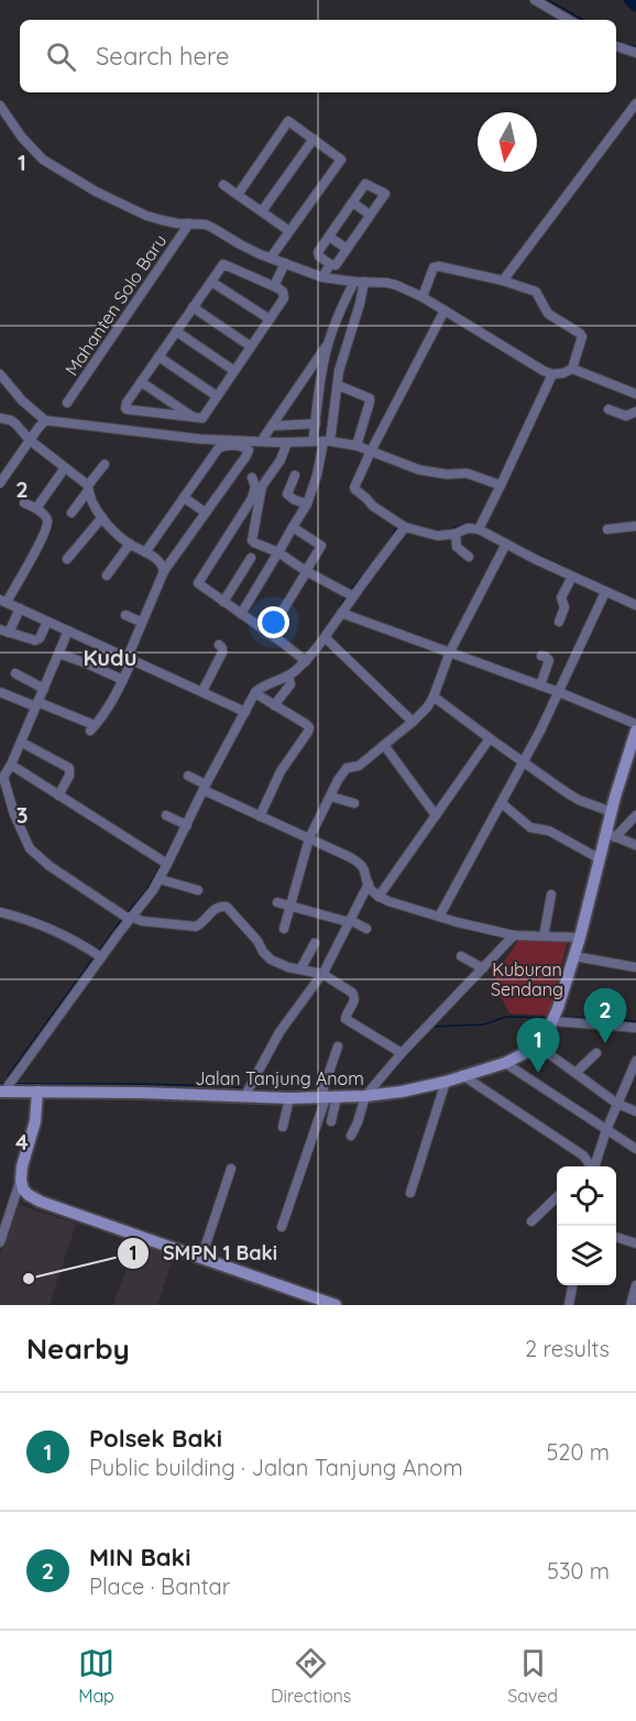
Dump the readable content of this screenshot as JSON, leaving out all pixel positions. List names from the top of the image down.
{
  "streets": {
    "main road": ["Jalan Tanjung Anom"],
    "street": ["Mahanten Solo Baru"]
  },
  "districts": ["Kudu"],
  "parks": ["Kuburan Sendang"],
  "places": ["SMPN 1 Baki"],
  "north": "bottom",
  "page": {
    "search": "Search here",
    "pins": ["2", "1"],
    "heading": ["Nearby", "2 results"],
    "list": [
      {
        "mark": "1",
        "name": "Polsek Baki",
        "note": "Public building · Jalan Tanjung Anom",
        "value": "520 m"
      },
      {
        "mark": "2",
        "name": "MIN Baki",
        "note": "Place · Bantar",
        "value": "530 m"
      }
    ],
    "nav": ["Map", "Directions", "Saved"]
  },
  "grid": {
    "rows": [
      "1",
      "2",
      "3",
      "4"
    ]
  }
}
